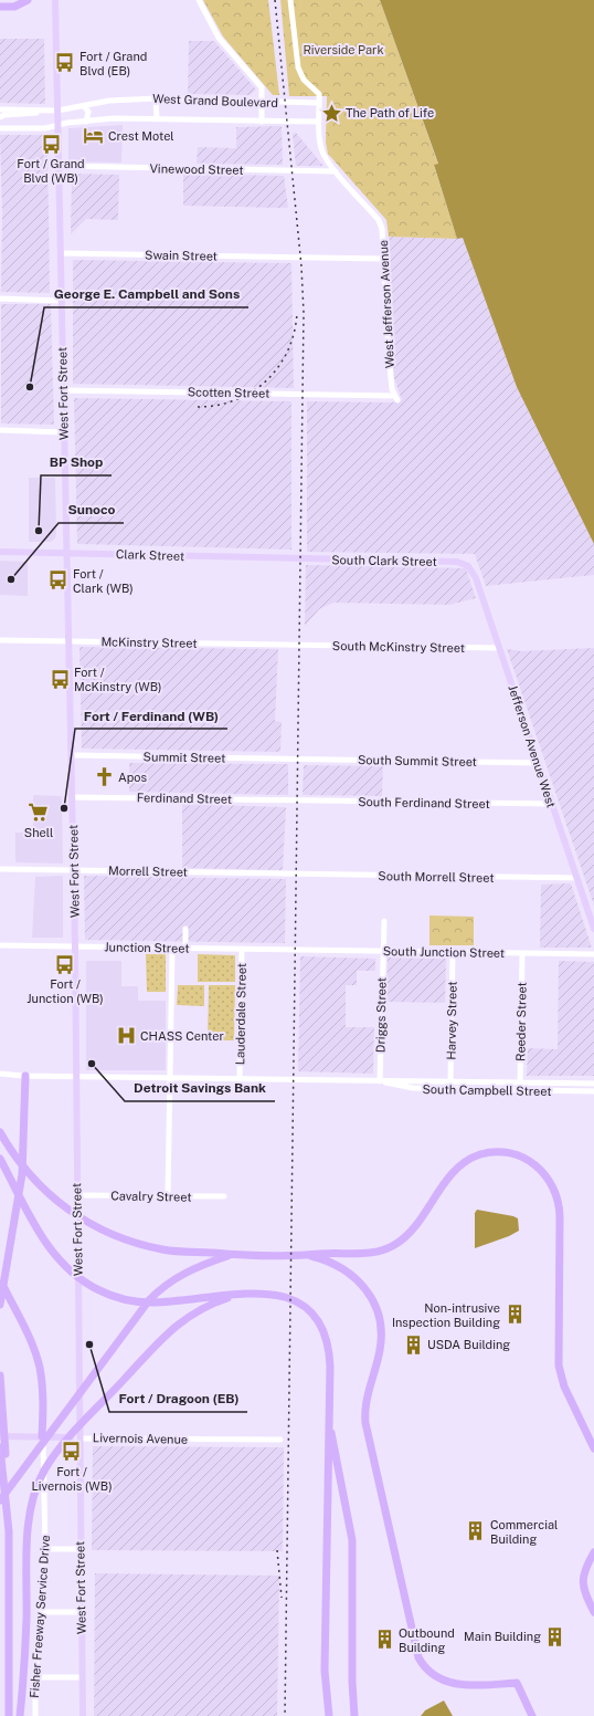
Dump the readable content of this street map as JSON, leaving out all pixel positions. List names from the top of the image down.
{
  "streets": {
    "main road": [
      "West Fort Street",
      "Clark Street",
      "South Clark Street",
      "Jefferson Avenue West",
      "Livernois Avenue"
    ],
    "street": [
      "West Grand Boulevard",
      "Vinewood Street",
      "Swain Street",
      "West Jefferson Avenue",
      "Scotten Street",
      "McKinstry Street",
      "South McKinstry Street",
      "Summit Street",
      "South Summit Street",
      "Ferdinand Street",
      "South Ferdinand Street",
      "Morrell Street",
      "South Morrell Street",
      "Junction Street",
      "South Junction Street",
      "Lauderdale Street",
      "Driggs Street",
      "Harvey Street",
      "Reeder Street",
      "South Campbell Street",
      "Cavalry Street",
      "Fisher Freeway Service Drive"
    ]
  },
  "crossings": [
    ["West Grand Boulevard", "West Jefferson Avenue"],
    ["West Grand Boulevard", "West Fort Street"],
    ["Vinewood Street", "West Jefferson Avenue"],
    ["Vinewood Street", "West Fort Street"],
    ["Swain Street", "West Jefferson Avenue"],
    ["Swain Street", "West Fort Street"],
    ["West Jefferson Avenue", "Scotten Street"],
    ["Scotten Street", "West Fort Street"],
    ["West Fort Street", "Clark Street"],
    ["West Fort Street", "McKinstry Street"],
    ["West Fort Street", "Summit Street"],
    ["West Fort Street", "Ferdinand Street"],
    ["West Fort Street", "Morrell Street"],
    ["West Fort Street", "Junction Street"],
    ["West Fort Street", "South Campbell Street"],
    ["West Fort Street", "Cavalry Street"],
    ["West Fort Street", "Livernois Avenue"],
    ["Clark Street", "South Clark Street"],
    ["South Clark Street", "Jefferson Avenue West"],
    ["McKinstry Street", "South McKinstry Street"],
    ["South McKinstry Street", "Jefferson Avenue West"],
    ["Jefferson Avenue West", "South Summit Street"],
    ["Jefferson Avenue West", "South Ferdinand Street"],
    ["Jefferson Avenue West", "South Morrell Street"],
    ["Summit Street", "South Summit Street"],
    ["Ferdinand Street", "South Ferdinand Street"],
    ["Morrell Street", "South Morrell Street"],
    ["Junction Street", "South Junction Street"],
    ["Junction Street", "Lauderdale Street"],
    ["South Junction Street", "Driggs Street"],
    ["South Junction Street", "Harvey Street"],
    ["South Junction Street", "Reeder Street"],
    ["Lauderdale Street", "South Campbell Street"],
    ["Driggs Street", "South Campbell Street"],
    ["Harvey Street", "South Campbell Street"],
    ["Reeder Street", "South Campbell Street"],
    ["Livernois Avenue", "Fisher Freeway Service Drive"]
  ],
  "parks": ["Riverside Park"],
  "places": {
    "bus stop": [
      "Fort / Grand Blvd (EB)",
      "Fort / Grand Blvd (WB)",
      "Fort / Clark (WB)",
      "Fort / McKinstry (WB)",
      "Fort / Junction (WB)",
      "Fort / Livernois (WB)"
    ],
    "place": ["The Path of Life"],
    "hotel": ["Crest Motel"],
    "other": [
      "George E. Campbell and Sons",
      "BP Shop",
      "Sunoco",
      "Fort / Ferdinand (WB)",
      "Detroit Savings Bank",
      "Fort / Dragoon (EB)"
    ],
    "church": ["Apos"],
    "supermarket": ["Shell"],
    "hospital": ["CHASS Center"],
    "building": [
      "Non-intrusive Inspection Building",
      "USDA Building",
      "Commercial Building",
      "Main Building",
      "Outbound Building"
    ]
  }
}
